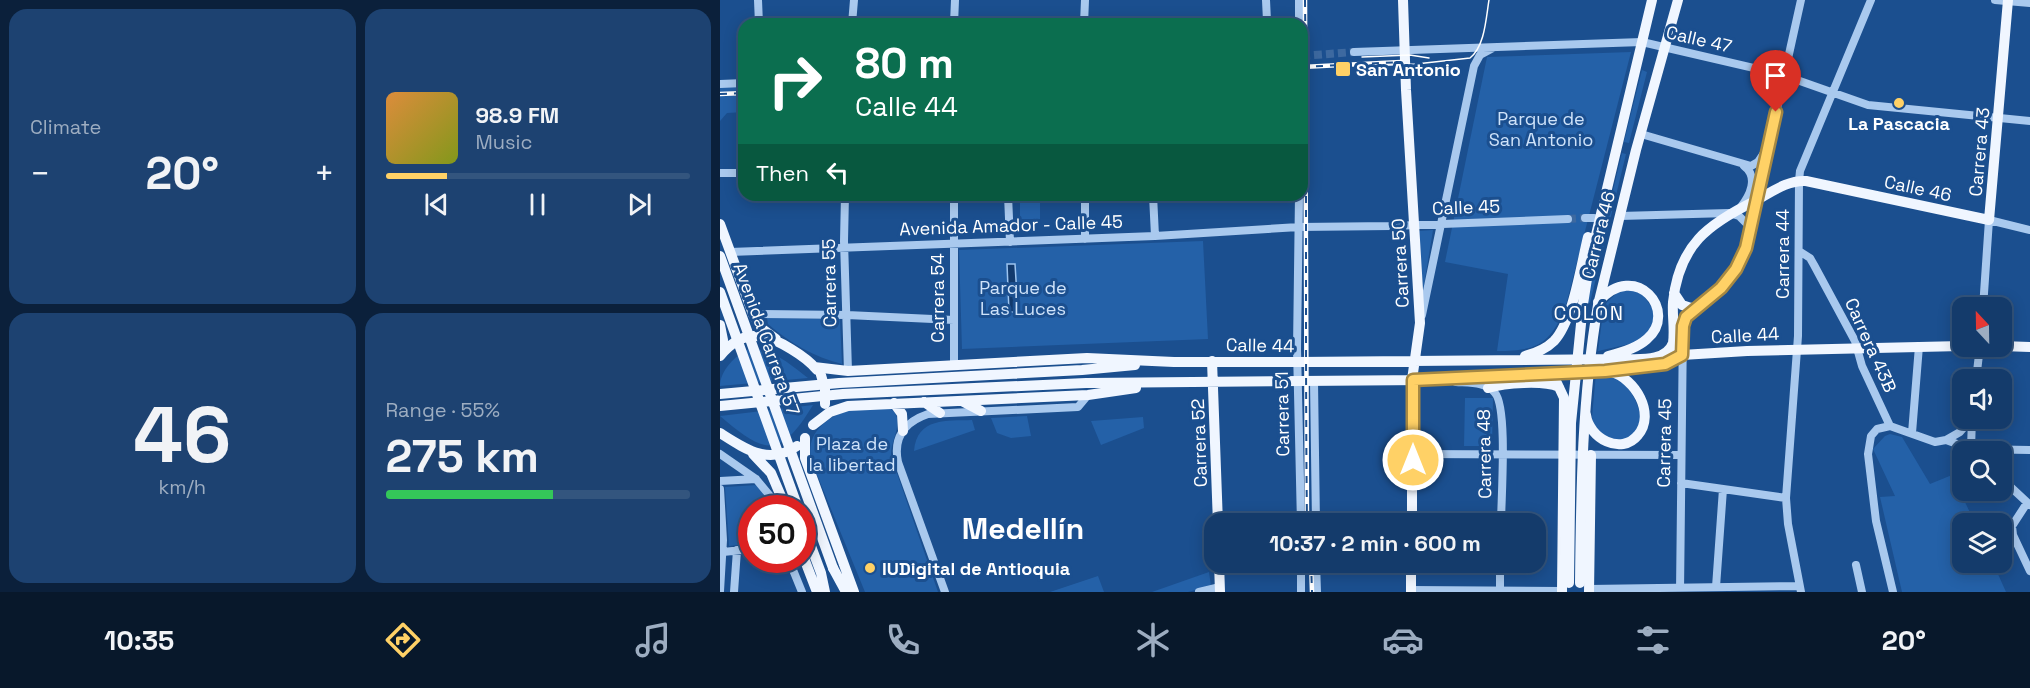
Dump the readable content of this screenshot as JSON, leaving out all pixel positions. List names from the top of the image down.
{
  "streets": {
    "main road": [
      "Carrera 43",
      "Calle 46",
      "Carrera 46",
      "Carrera 50",
      "Calle 44",
      "Avenida Carrera 57",
      "Carrera 52"
    ],
    "street": [
      "Calle 47",
      "Calle 45",
      "Avenida Amador - Calle 45",
      "Carrera 44",
      "Carrera 55",
      "Carrera 54",
      "Carrera 43B",
      "Carrera 51",
      "Carrera 45",
      "Carrera 48"
    ]
  },
  "crossings": [
    ["Calle 47", "Carrera 43"],
    ["Calle 47", "Carrera 46"],
    ["Calle 47", "Carrera 44"],
    ["Calle 47", "Carrera 50"],
    ["Calle 47", "Carrera 45"],
    ["Carrera 43", "Calle 46"],
    ["Calle 46", "Carrera 44"],
    ["Calle 45", "Avenida Amador - Calle 45"],
    ["Calle 45", "Carrera 50"],
    ["Calle 45", "Carrera 51"],
    ["Avenida Amador - Calle 45", "Carrera 55"],
    ["Avenida Amador - Calle 45", "Carrera 54"],
    ["Avenida Amador - Calle 45", "Avenida Carrera 57"],
    ["Avenida Amador - Calle 45", "Carrera 51"],
    ["Carrera 46", "Calle 44"],
    ["Carrera 44", "Calle 44"],
    ["Carrera 44", "Carrera 43B"],
    ["Carrera 50", "Calle 44"],
    ["Carrera 55", "Calle 44"],
    ["Carrera 54", "Calle 44"],
    ["Calle 44", "Avenida Carrera 57"],
    ["Calle 44", "Carrera 43B"],
    ["Calle 44", "Carrera 51"],
    ["Calle 44", "Carrera 52"],
    ["Calle 44", "Carrera 45"],
    ["Calle 44", "Carrera 48"]
  ],
  "districts": ["COLÓN", "Medellín"],
  "parks": ["Parque de San Antonio", "Parque de Las Luces", "Plaza de la libertad"],
  "places": {
    "transit": ["San Antonio"],
    "other": ["La Pascacia", "IUDigital de Antioquia"]
  },
  "north": "top",
  "page": {
    "tile": [
      "Climate",
      ["46", "km/h"],
      ["Range · 55%", "275 km"]
    ],
    "turn": ["80 m", "Calle 44"],
    "song": ["98.9 FM", "Music"],
    "then": "Then",
    "heat": ["−", "20°", "+"],
    "limit": "50",
    "trip": "10:37 · 2 min · 600 m",
    "tabs": ["10:35", "20°"]
  }
}
